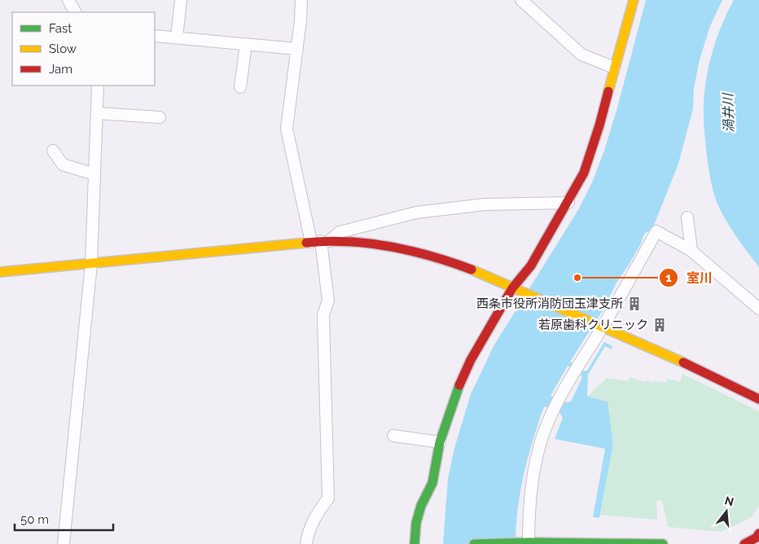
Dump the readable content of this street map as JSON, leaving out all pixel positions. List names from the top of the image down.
{
  "water": ["渦井川"],
  "places": {
    "other": ["室川"],
    "building": ["西条市役所消防団玉津支所", "若原歯科クリニック"]
  },
  "legend": ["Fast", "Slow", "Jam"],
  "scale_bar": "50 m",
  "north": "top"
}
